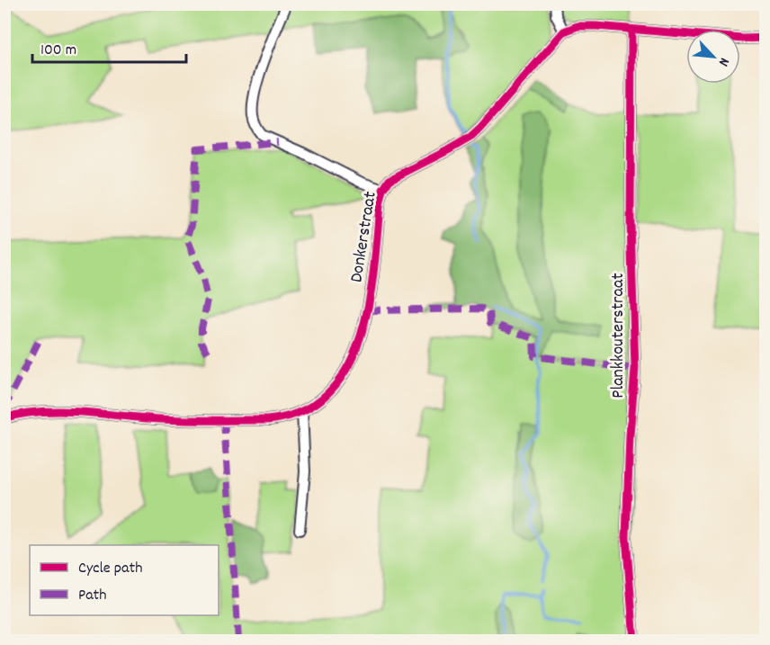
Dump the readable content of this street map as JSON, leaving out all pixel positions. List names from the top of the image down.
{
  "streets": {
    "street": ["Donkerstraat", "Plankkouterstraat"]
  },
  "legend": ["Cycle path", "Path"],
  "scale_bar": "100 m",
  "north": "bottom right"
}
